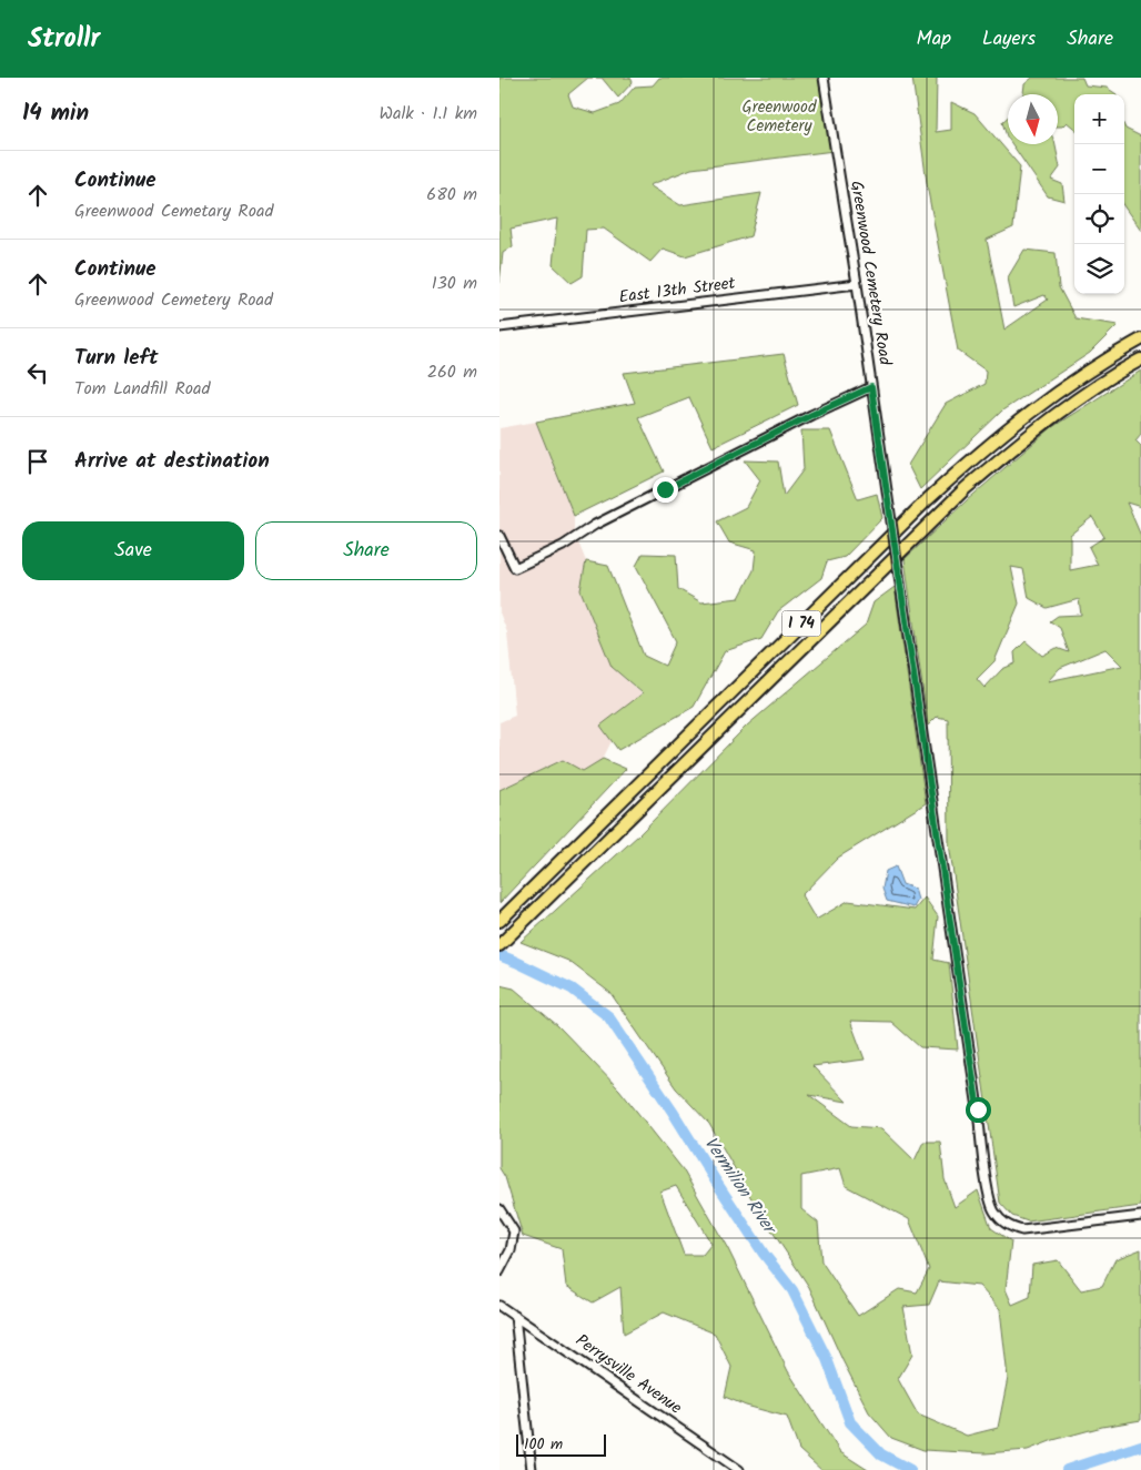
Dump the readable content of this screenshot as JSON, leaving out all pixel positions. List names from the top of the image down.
{
  "streets": {
    "highway": ["I 74"],
    "street": ["Greenwood Cemetery Road", "East 13th Street", "Perrysville Avenue"]
  },
  "crossings": [
    ["Greenwood Cemetery Road", "East 13th Street"]
  ],
  "water": ["Vermilion River"],
  "parks": ["Greenwood Cemetery"],
  "scale_bar": "100 m",
  "north": "bottom",
  "page": {
    "header": "Strollr",
    "nav": ["Map", "Layers", "Share"],
    "heading": ["14 min", "Walk · 1.1 km"],
    "map_buttons": ["+", "−"],
    "list": [
      ["Continue", "Greenwood Cemetary Road", "680 m"],
      ["Continue", "Greenwood Cemetery Road", "130 m"],
      ["Turn left", "Tom Landfill Road", "260 m"],
      "Arrive at destination"
    ],
    "buttons": ["Save", "Share"],
    "scale": "100 m"
  }
}
